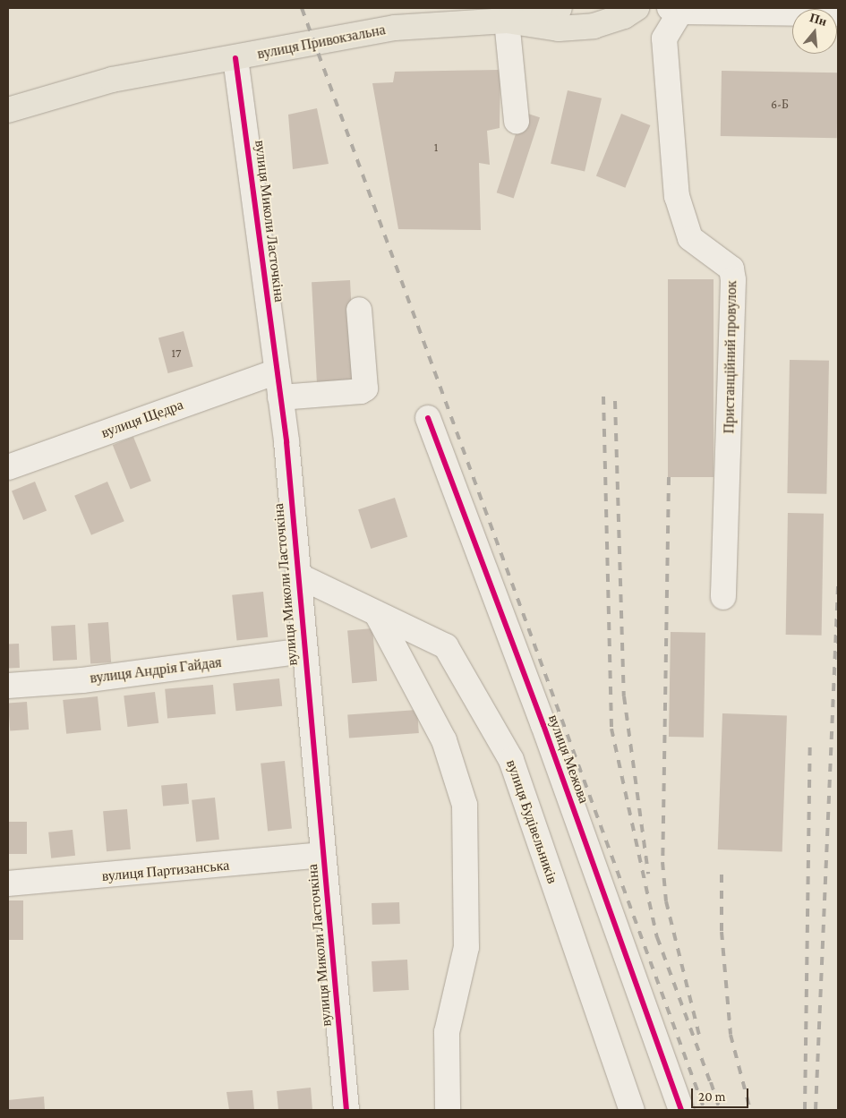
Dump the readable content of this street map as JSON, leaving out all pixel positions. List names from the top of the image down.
{
  "streets": {
    "main road": ["вулиця Привокзальна"],
    "street": [
      "вулиця Миколи Ласточкіна",
      "Пристанційний провулок",
      "вулиця Щедра",
      "вулиця Андрія Гайдая",
      "вулиця Межова",
      "вулиця Будівельників",
      "вулиця Партизанська"
    ]
  },
  "crossings": [
    ["вулиця Привокзальна", "вулиця Миколи Ласточкіна"],
    ["вулиця Миколи Ласточкіна", "вулиця Щедра"],
    ["вулиця Миколи Ласточкіна", "вулиця Андрія Гайдая"],
    ["вулиця Миколи Ласточкіна", "вулиця Будівельників"],
    ["вулиця Миколи Ласточкіна", "вулиця Партизанська"]
  ],
  "house_numbers": ["6-Б", "1", "17"],
  "scale_bar": "20 m",
  "north": "top"
}
